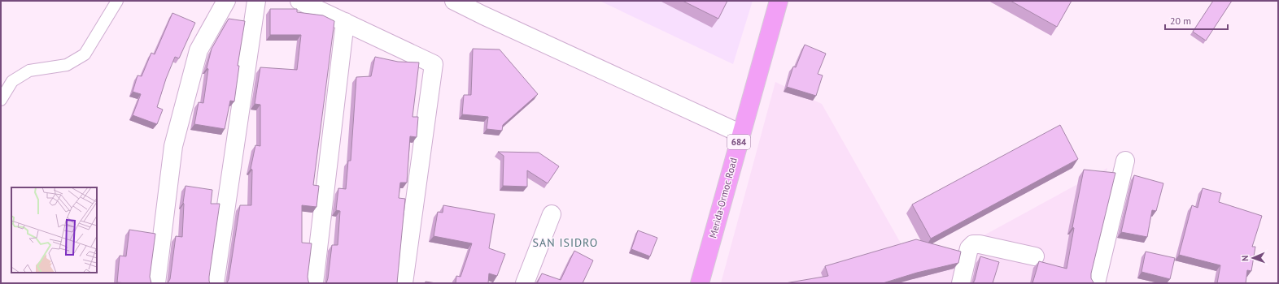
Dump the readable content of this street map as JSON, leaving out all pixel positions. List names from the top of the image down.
{
  "streets": {
    "highway": ["684", "Merida-Ormoc Road"]
  },
  "districts": ["SAN ISIDRO"],
  "scale_bar": "20 m",
  "north": "left"
}
